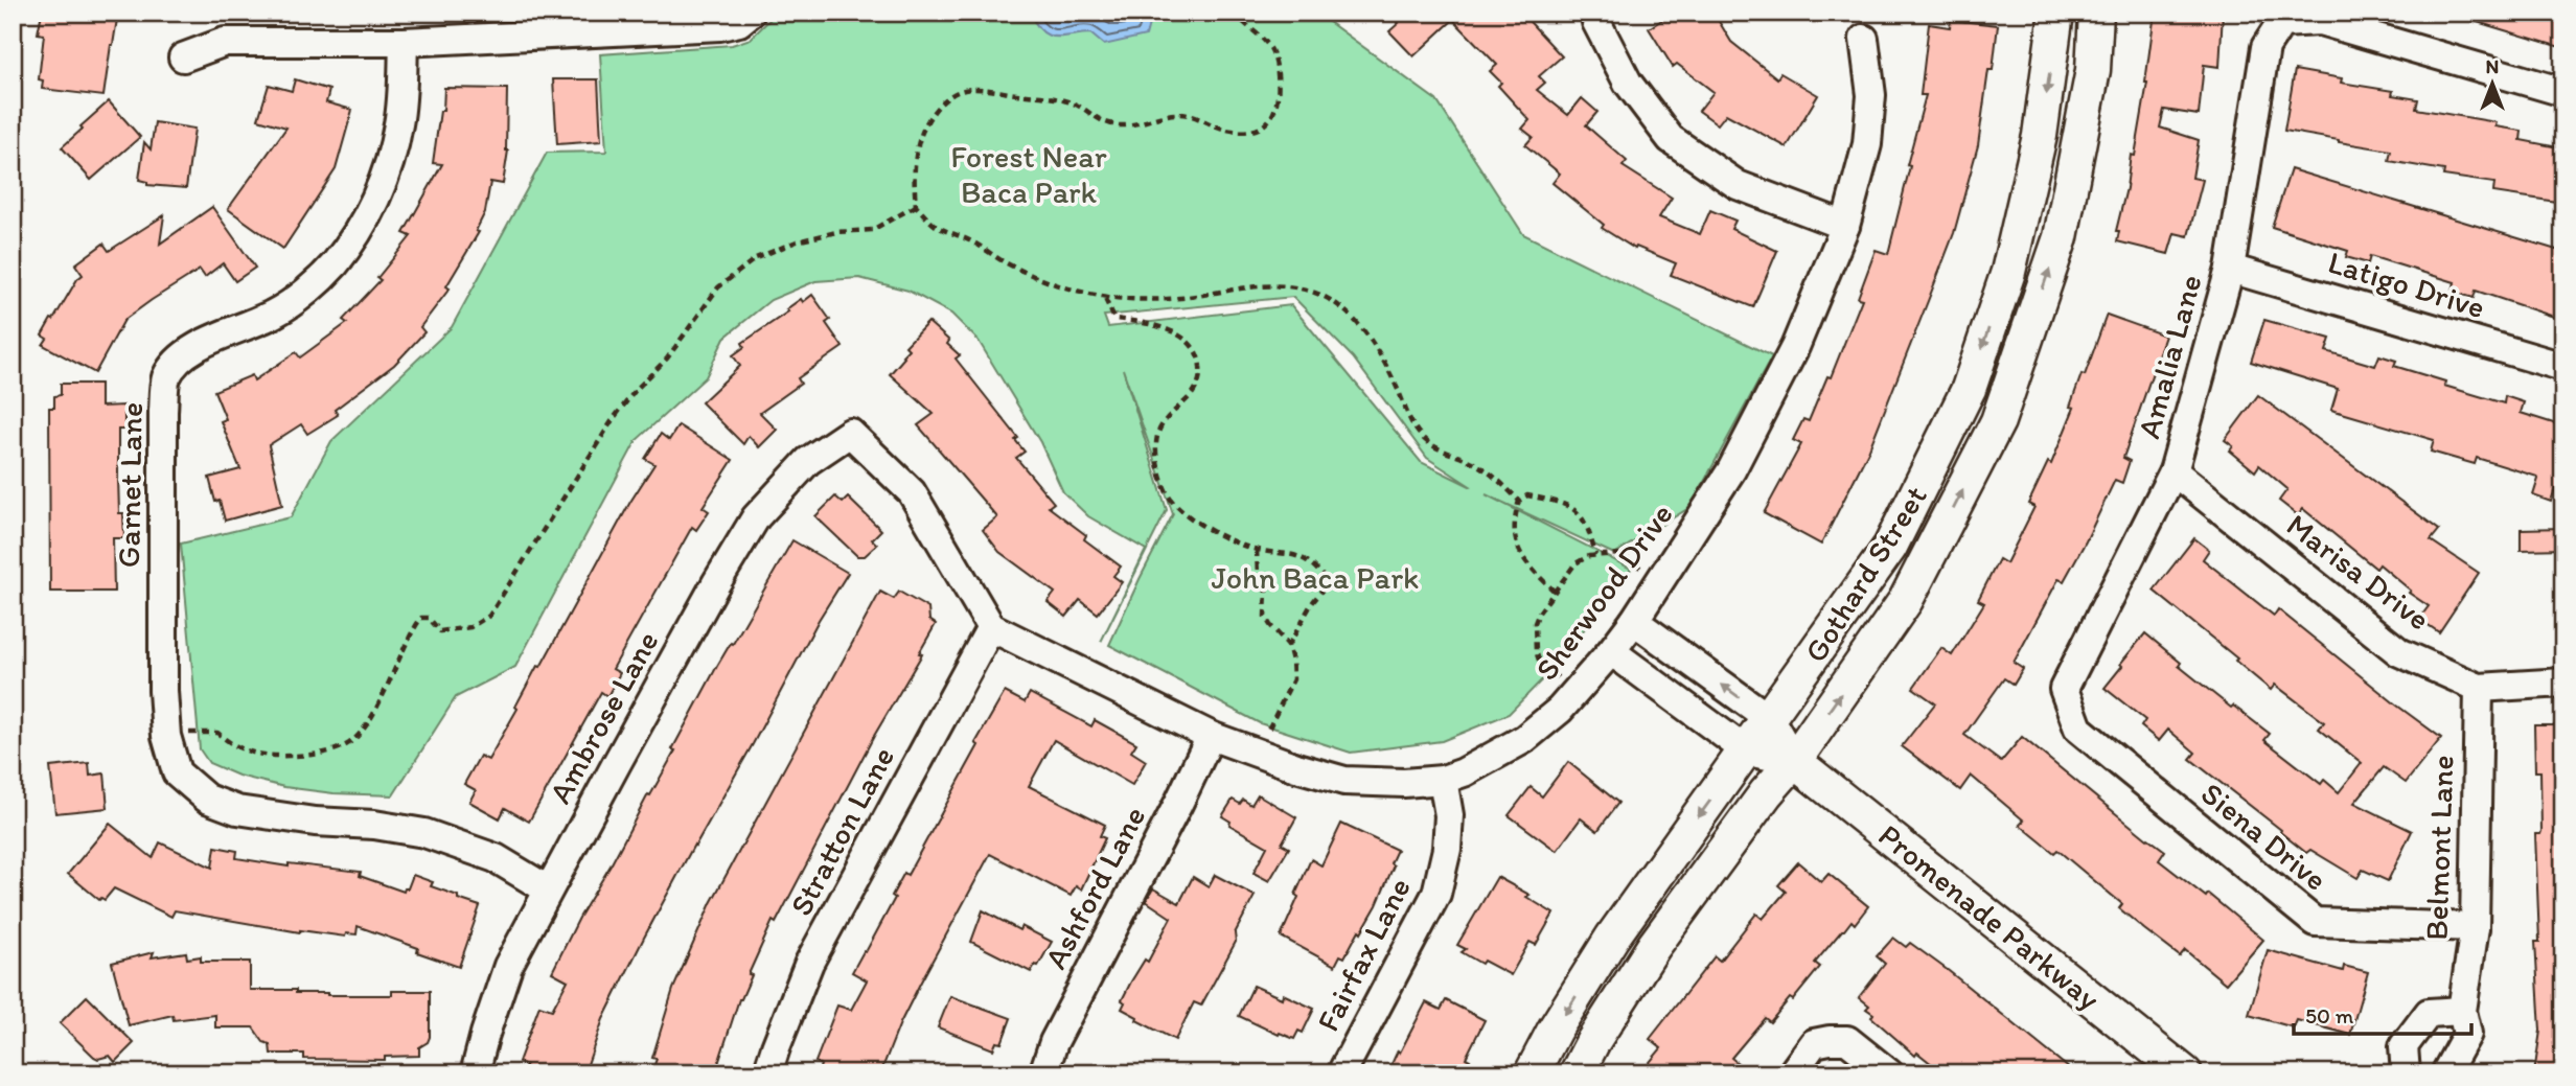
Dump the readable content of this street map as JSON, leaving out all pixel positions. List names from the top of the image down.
{
  "streets": {
    "street": [
      "Latigo Drive",
      "Amalia Lane",
      "Garnet Lane",
      "Marisa Drive",
      "Gothard Street",
      "Sherwood Drive",
      "Ambrose Lane",
      "Stratton Lane",
      "Siena Drive",
      "Belmont Lane",
      "Ashford Lane",
      "Promenade Parkway",
      "Fairfax Lane"
    ]
  },
  "crossings": [
    ["Latigo Drive", "Amalia Lane"],
    ["Amalia Lane", "Marisa Drive"],
    ["Amalia Lane", "Siena Drive"],
    ["Garnet Lane", "Ambrose Lane"],
    ["Marisa Drive", "Belmont Lane"],
    ["Gothard Street", "Promenade Parkway"],
    ["Sherwood Drive", "Ambrose Lane"],
    ["Sherwood Drive", "Stratton Lane"],
    ["Sherwood Drive", "Ashford Lane"],
    ["Sherwood Drive", "Promenade Parkway"],
    ["Sherwood Drive", "Fairfax Lane"],
    ["Ambrose Lane", "Stratton Lane"],
    ["Siena Drive", "Belmont Lane"]
  ],
  "parks": ["Forest Near Baca Park", "John Baca Park"],
  "scale_bar": "50 m",
  "north": "top"
}
